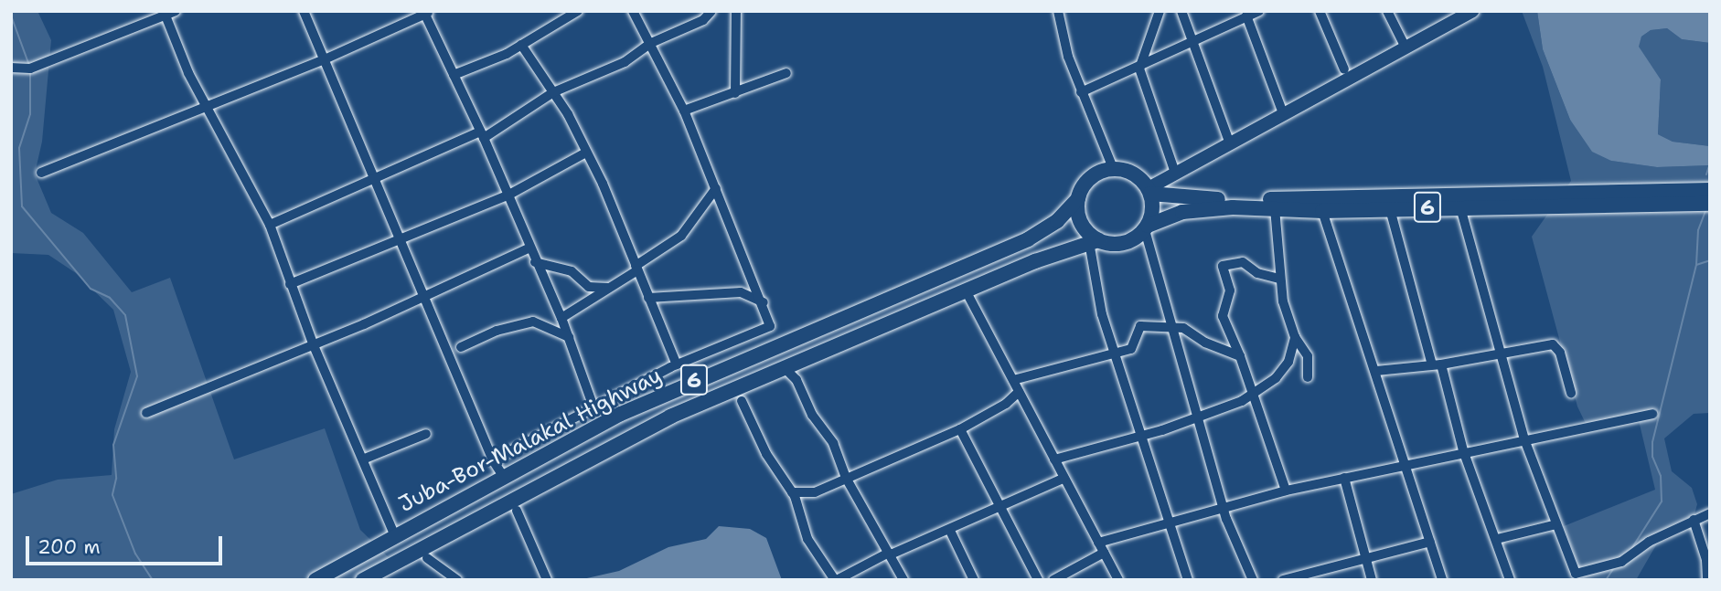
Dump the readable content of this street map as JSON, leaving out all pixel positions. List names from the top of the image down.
{
  "streets": {
    "highway": ["6", "Juba-Bor-Malakal Highway"]
  },
  "crossings": [
    ["6", "Juba-Bor-Malakal Highway"]
  ],
  "scale_bar": "200 m"
}
